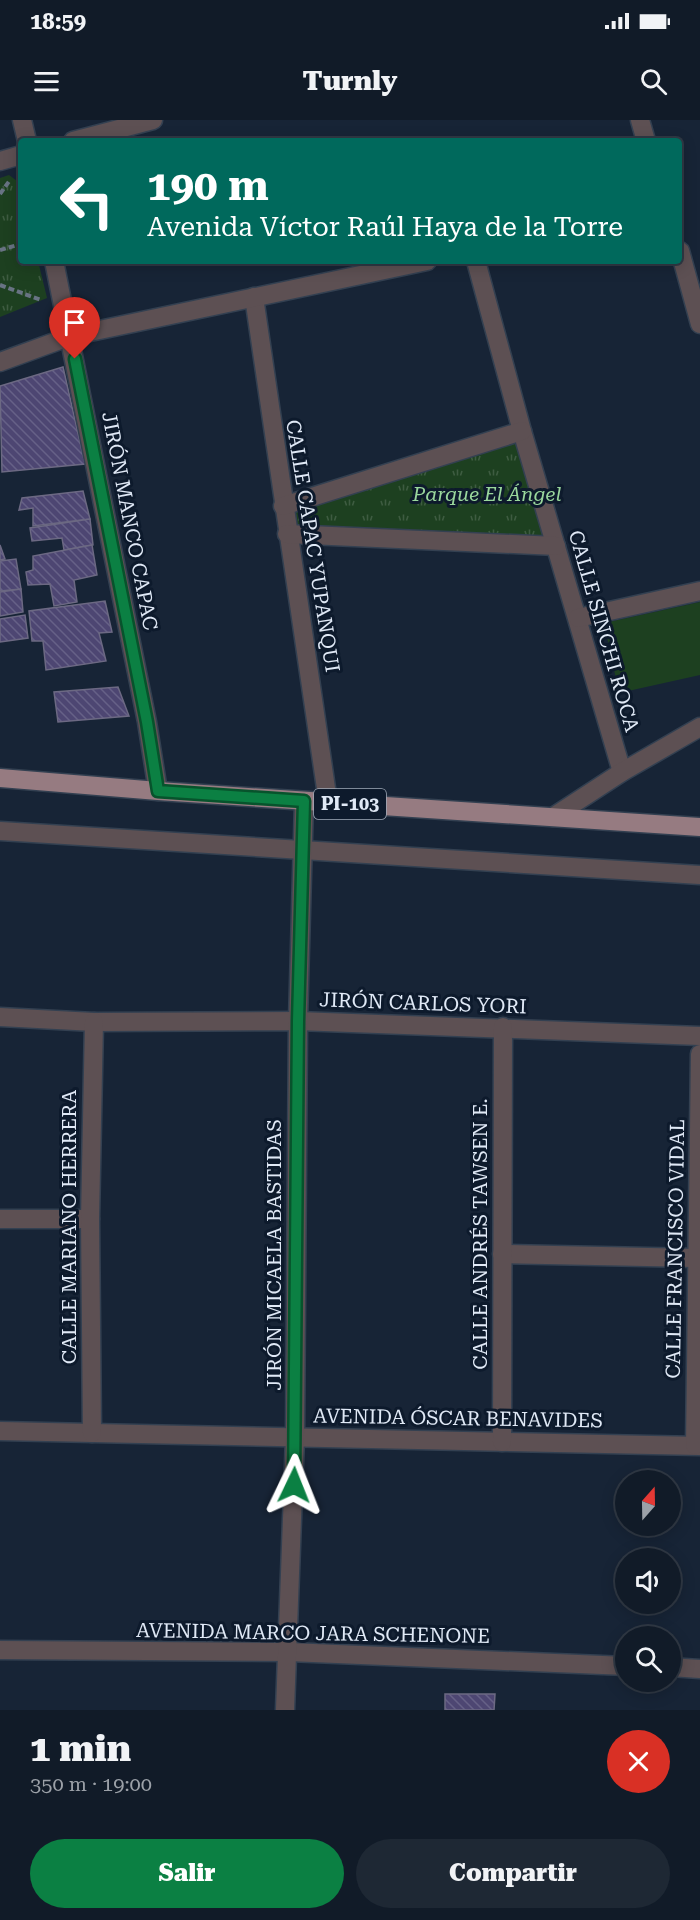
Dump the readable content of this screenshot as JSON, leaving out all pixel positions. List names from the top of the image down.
{
  "streets": {
    "main road": ["PI-103"],
    "street": [
      "JIRÓN MANCO CAPAC",
      "CALLE CAPAC YUPANQUI",
      "CALLE SINCHI ROCA",
      "JIRÓN CARLOS YORI",
      "CALLE MARIANO HERRERA",
      "CALLE ANDRÉS TAWSEN E.",
      "CALLE FRANCISCO VIDAL",
      "JIRÓN MICAELA BASTIDAS",
      "AVENIDA ÓSCAR BENAVIDES",
      "AVENIDA MARCO JARA SCHENONE"
    ]
  },
  "crossings": [
    ["JIRÓN MANCO CAPAC", "PI-103"],
    ["CALLE CAPAC YUPANQUI", "PI-103"],
    ["PI-103", "JIRÓN MICAELA BASTIDAS"],
    ["JIRÓN CARLOS YORI", "CALLE MARIANO HERRERA"],
    ["JIRÓN CARLOS YORI", "CALLE ANDRÉS TAWSEN E."],
    ["JIRÓN CARLOS YORI", "JIRÓN MICAELA BASTIDAS"],
    ["CALLE MARIANO HERRERA", "AVENIDA ÓSCAR BENAVIDES"],
    ["CALLE ANDRÉS TAWSEN E.", "AVENIDA ÓSCAR BENAVIDES"],
    ["CALLE FRANCISCO VIDAL", "AVENIDA ÓSCAR BENAVIDES"],
    ["JIRÓN MICAELA BASTIDAS", "AVENIDA ÓSCAR BENAVIDES"],
    ["JIRÓN MICAELA BASTIDAS", "AVENIDA MARCO JARA SCHENONE"]
  ],
  "parks": ["Parque El Ángel"],
  "north": "top",
  "page": {
    "status": "18:59",
    "header": "Turnly",
    "turn": ["190 m", "Avenida Víctor Raúl Haya de la Torre"],
    "heading": ["1 min", "350 m · 19:00"],
    "buttons": ["Salir", "Compartir"]
  }
}
